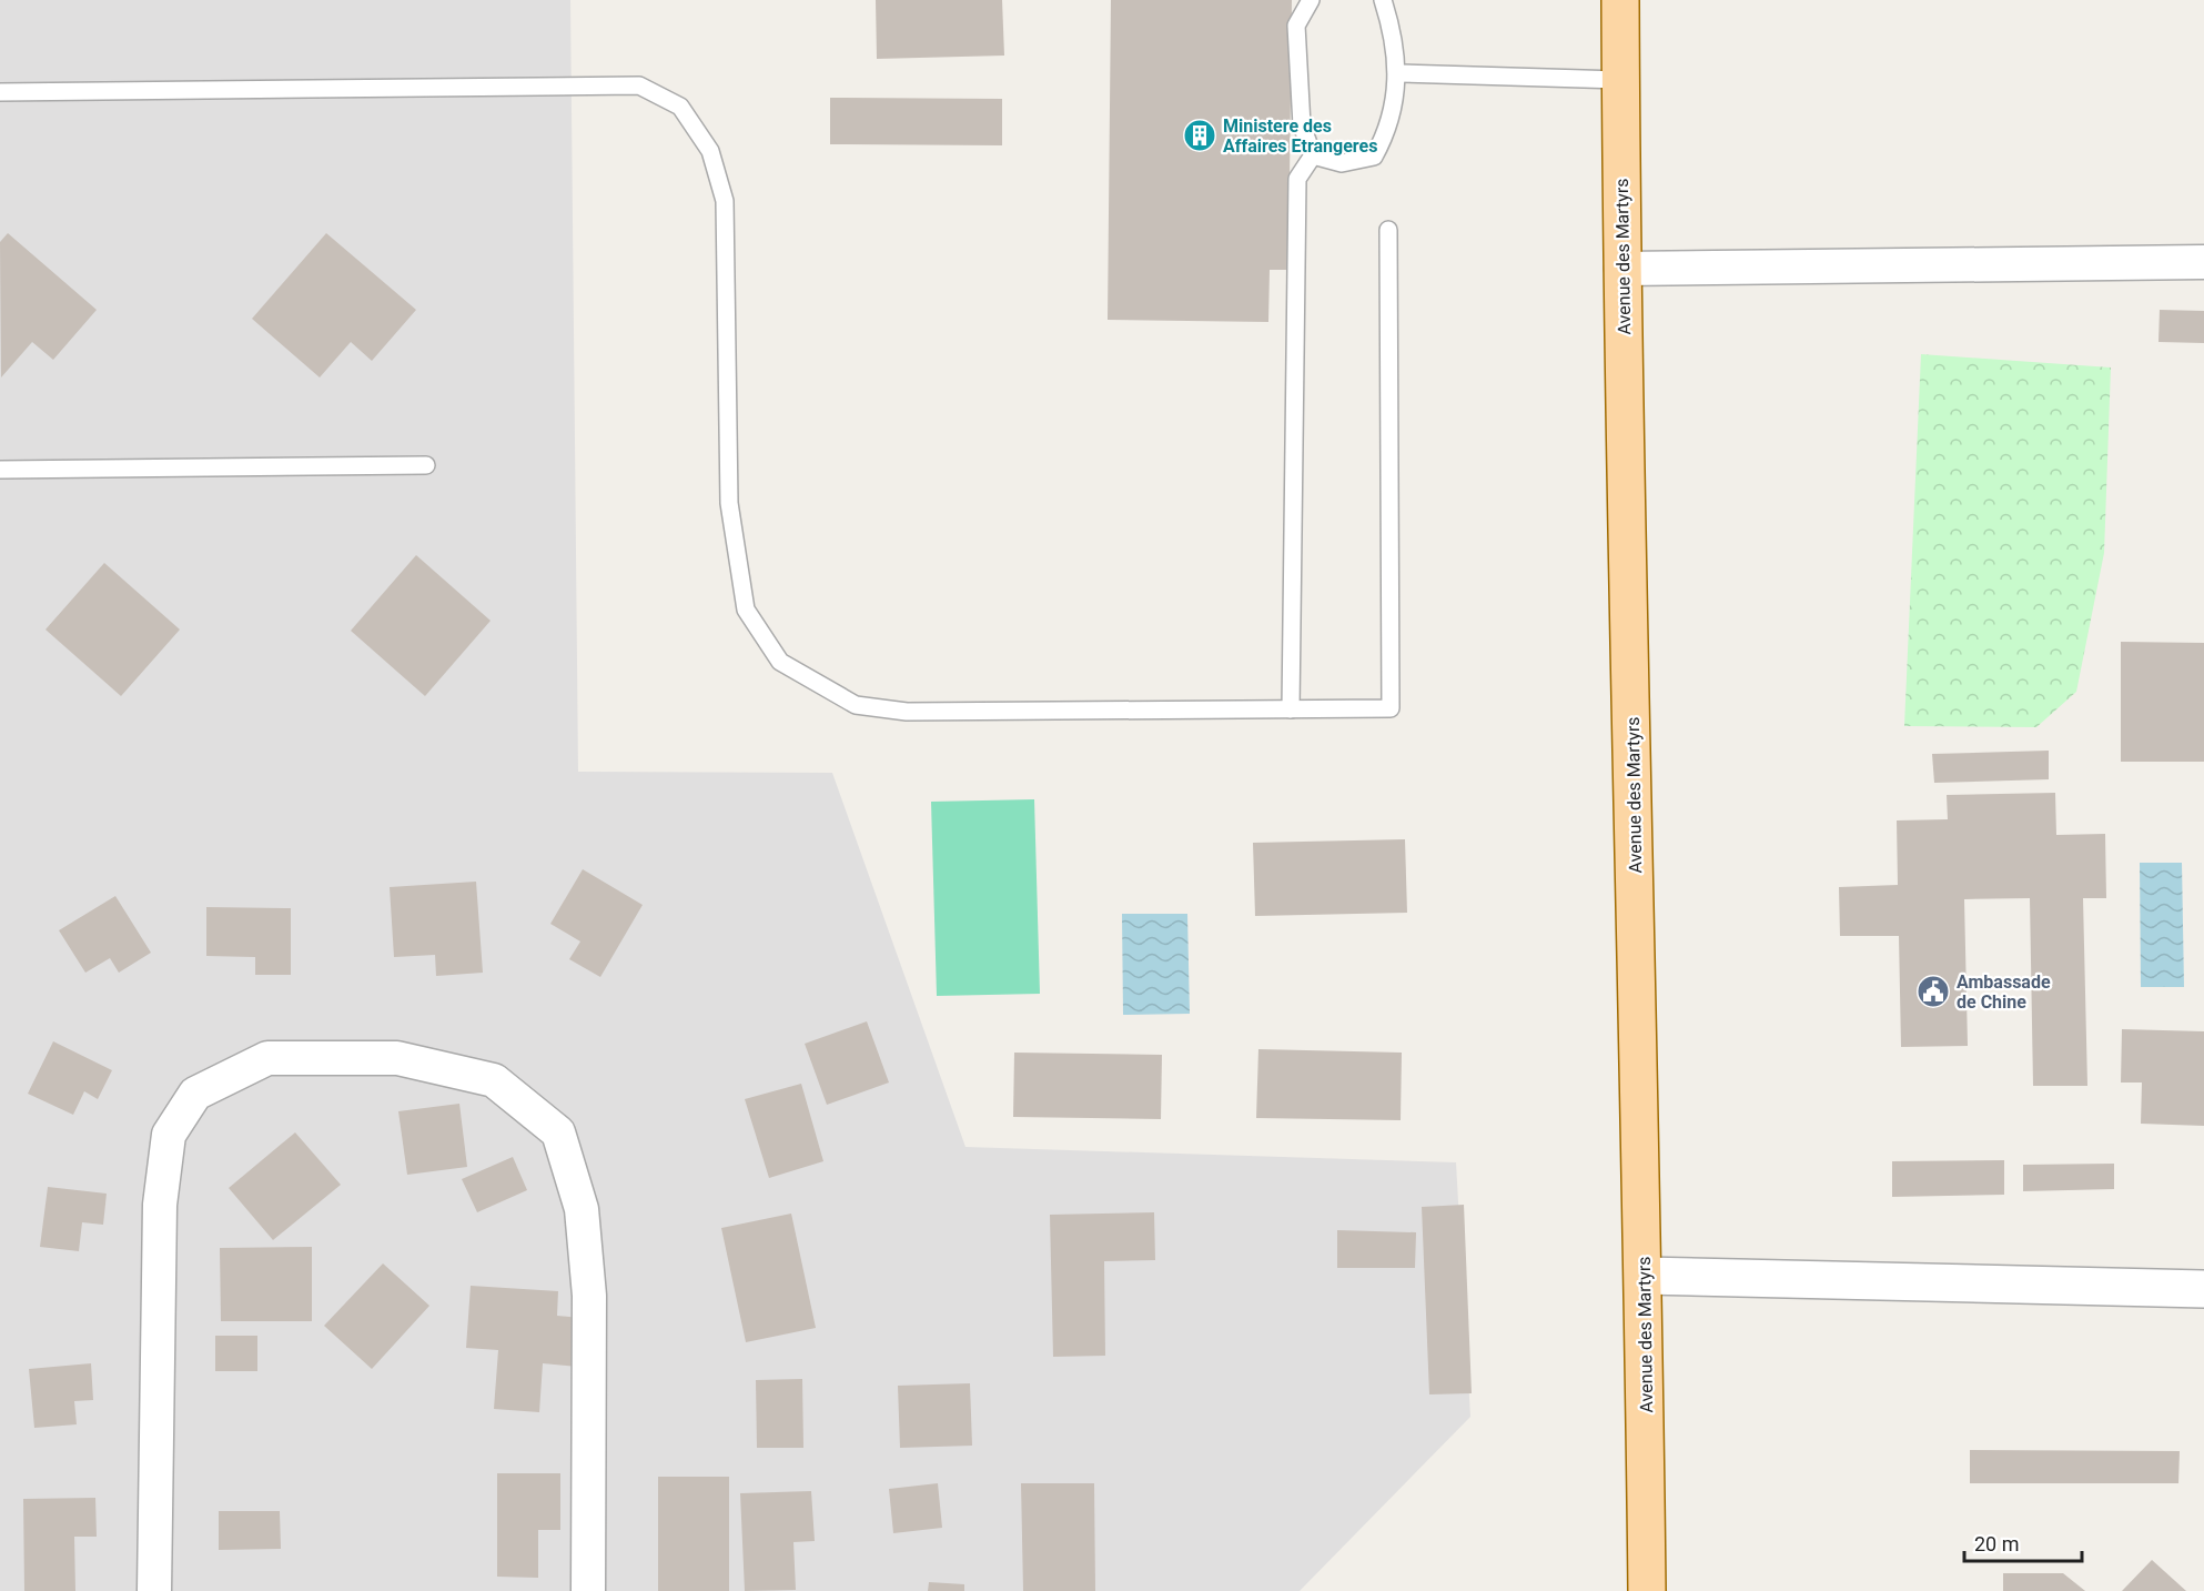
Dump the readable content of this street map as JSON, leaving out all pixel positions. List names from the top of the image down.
{
  "streets": {
    "main road": ["Avenue des Martyrs"]
  },
  "places": {
    "building": ["Ministere des Affaires Etrangeres"],
    "public building": ["Ambassade de Chine"]
  },
  "scale_bar": "20 m"
}
